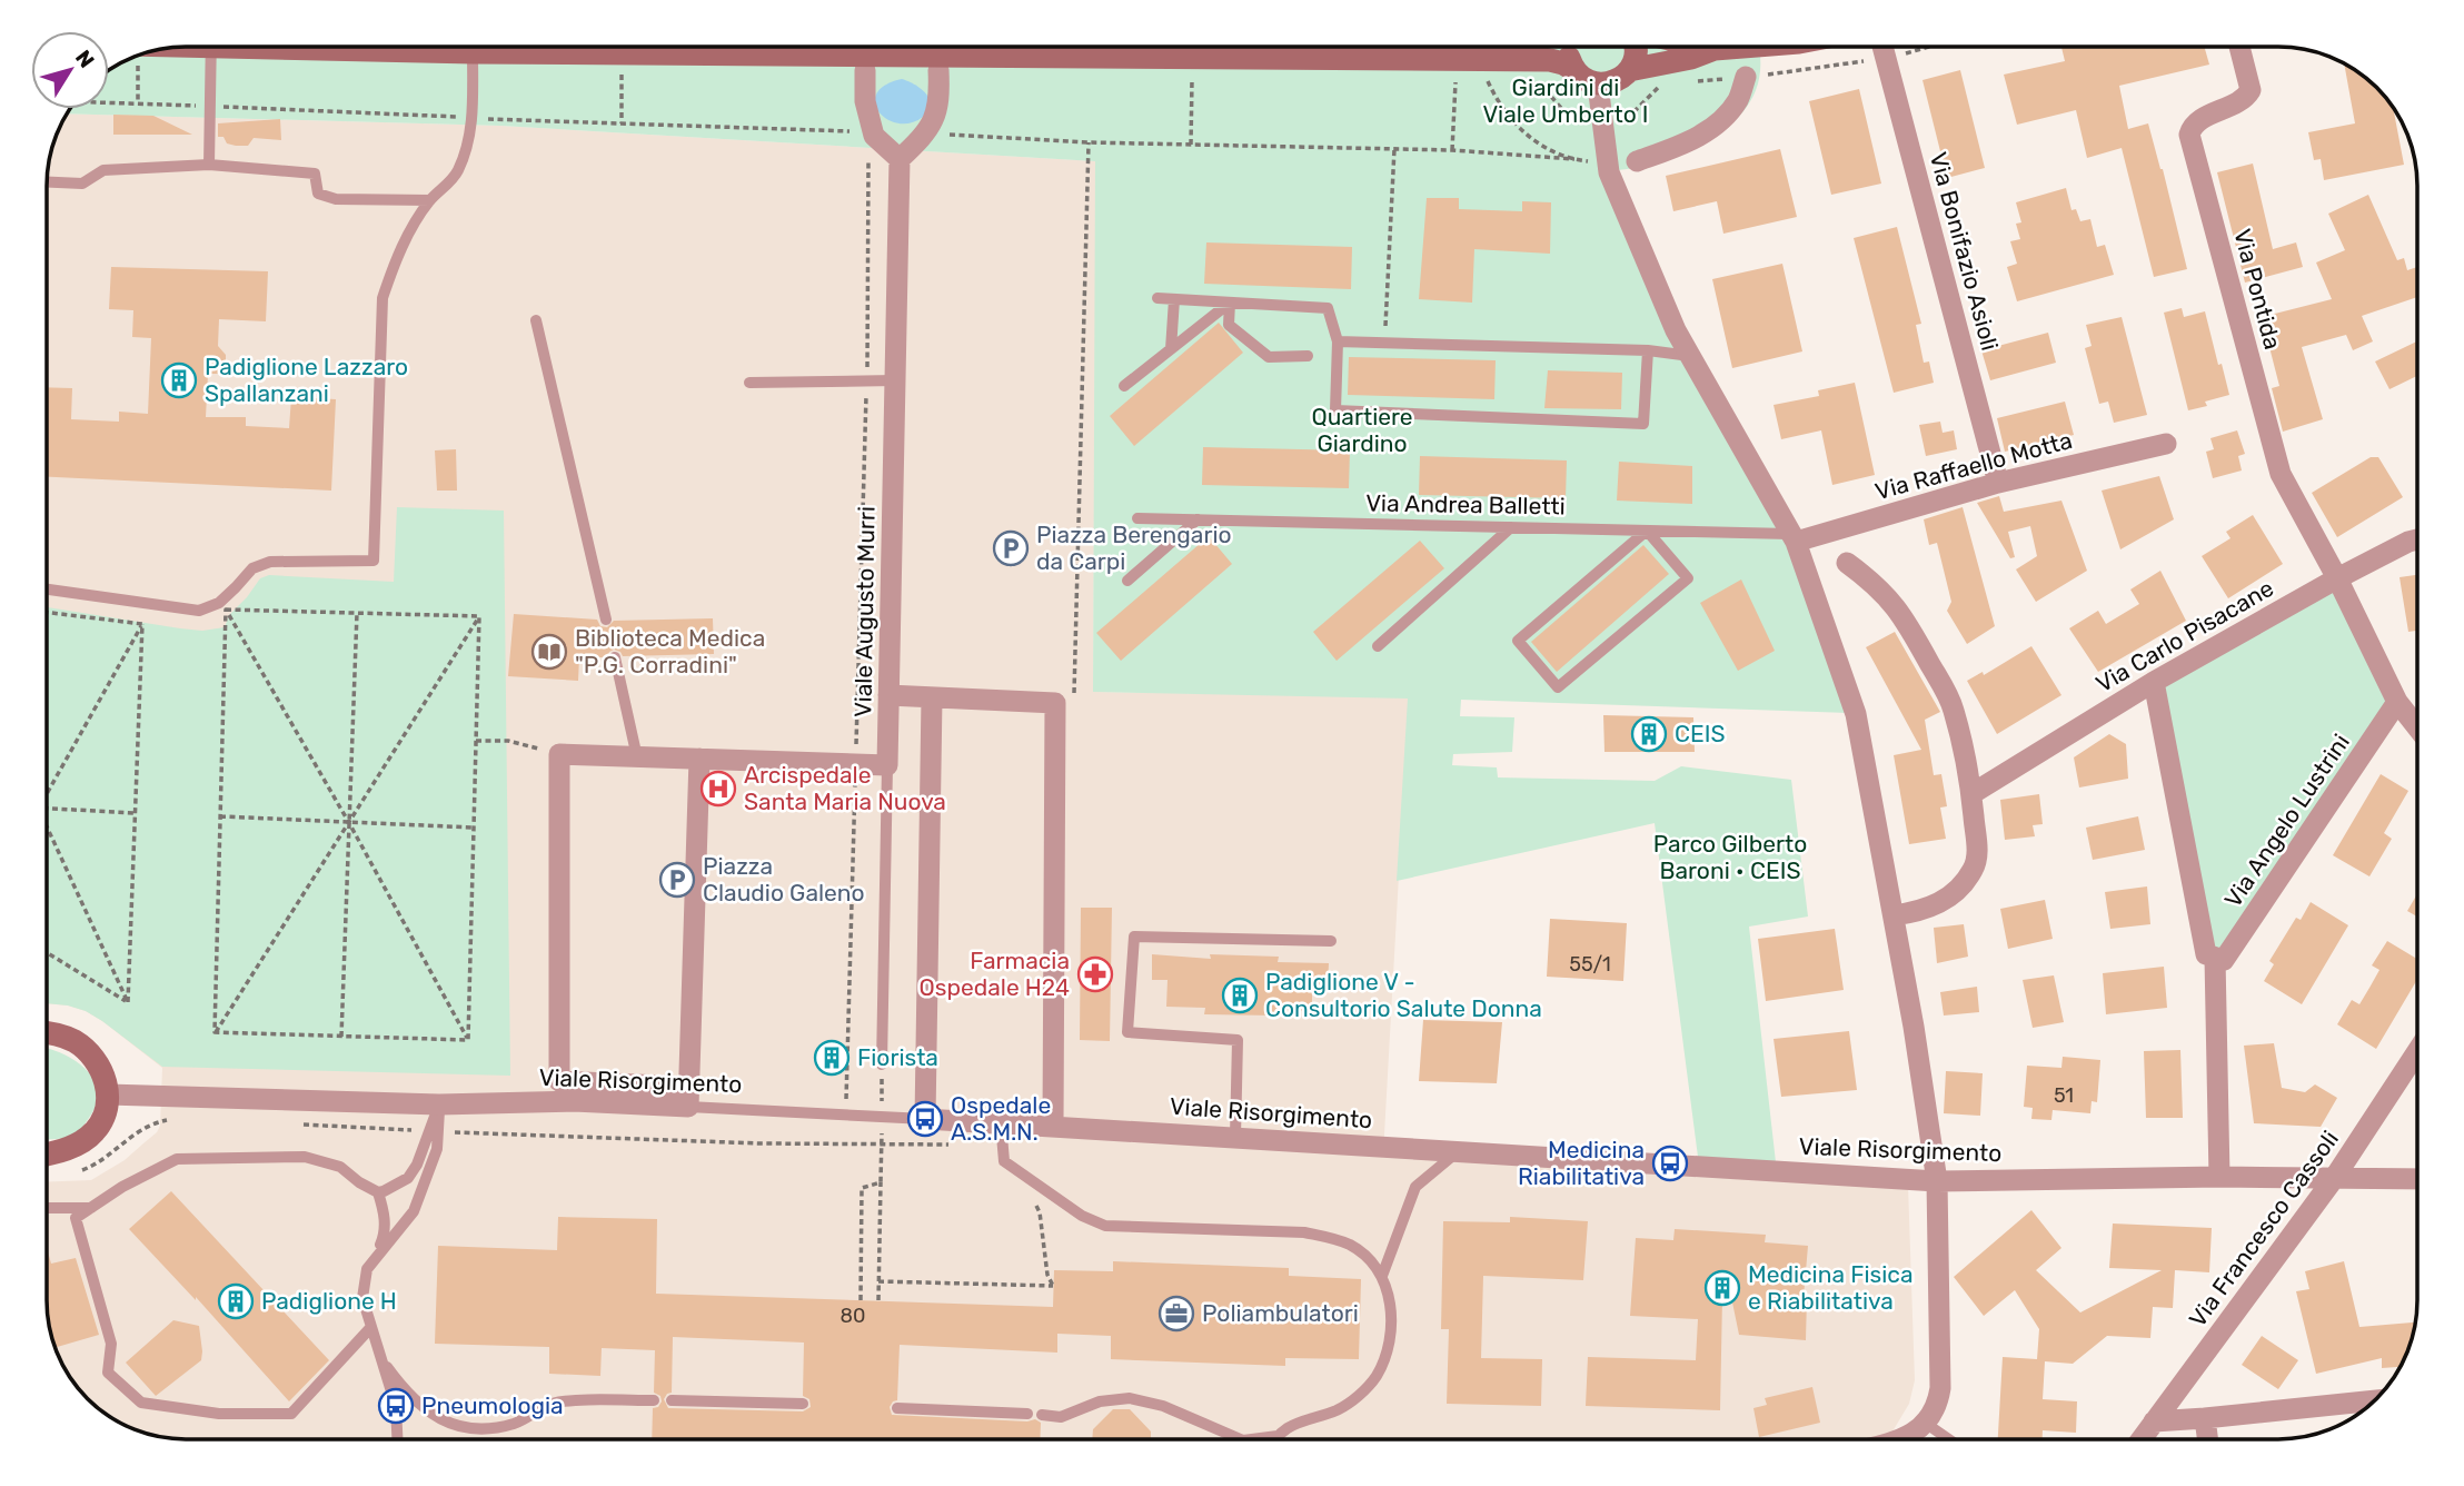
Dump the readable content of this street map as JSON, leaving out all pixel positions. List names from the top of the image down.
{
  "streets": {
    "street": [
      "Via Bonifazio Asioli",
      "Via Pontida",
      "Via Raffaello Motta",
      "Viale Augusto Murri",
      "Via Carlo Pisacane",
      "Via Angelo Lustrini",
      "Viale Risorgimento",
      "Via Francesco Cassoli"
    ],
    "lane": ["Via Andrea Balletti"]
  },
  "crossings": [
    ["Via Bonifazio Asioli", "Via Raffaello Motta"],
    ["Via Pontida", "Via Carlo Pisacane"],
    ["Via Raffaello Motta", "Via Andrea Balletti"],
    ["Via Carlo Pisacane", "Via Angelo Lustrini"],
    ["Via Angelo Lustrini", "Viale Risorgimento"],
    ["Viale Risorgimento", "Via Francesco Cassoli"]
  ],
  "parks": ["Giardini di Viale Umberto I", "Quartiere Giardino", "Parco Gilberto Baroni • CEIS"],
  "places": {
    "building": [
      "Padiglione Lazzaro Spallanzani",
      "CEIS",
      "Padiglione V - Consultorio Salute Donna",
      "Fiorista",
      "Medicina Fisica e Riabilitativa",
      "Padiglione H"
    ],
    "parking": ["Piazza Berengario da Carpi", "Piazza Claudio Galeno"],
    "library": ["Biblioteca Medica \"P.G. Corradini\""],
    "hospital": ["Arcispedale Santa Maria Nuova"],
    "pharmacy": ["Farmacia Ospedale H24"],
    "bus stop": ["Ospedale A.S.M.N.", "Medicina Riabilitativa", "Pneumologia"],
    "office": ["Poliambulatori"]
  },
  "house_numbers": ["55/1", "51", "80"],
  "north": "top right"
}
